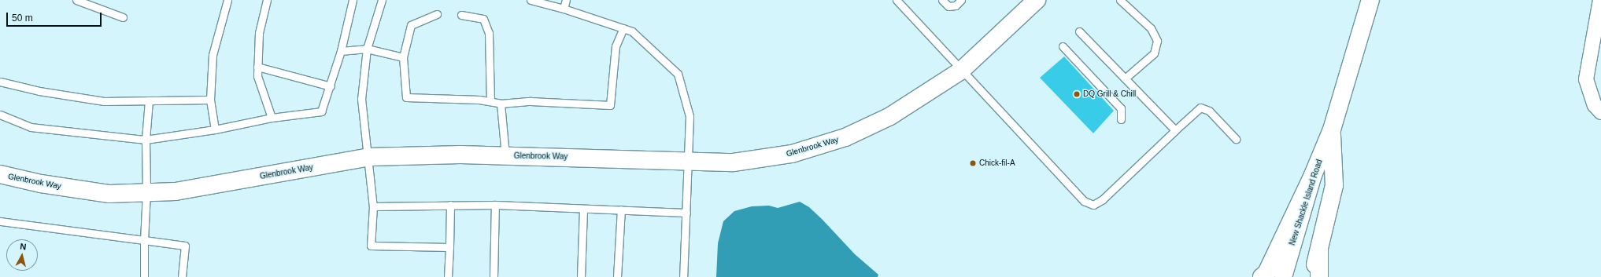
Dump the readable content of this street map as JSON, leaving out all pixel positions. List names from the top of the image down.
{
  "streets": {
    "main road": ["Glenbrook Way", "New Shackle Island Road"]
  },
  "places": ["DQ Grill & Chill", "Chick-fil-A"],
  "scale_bar": "50 m",
  "north": "top"
}
